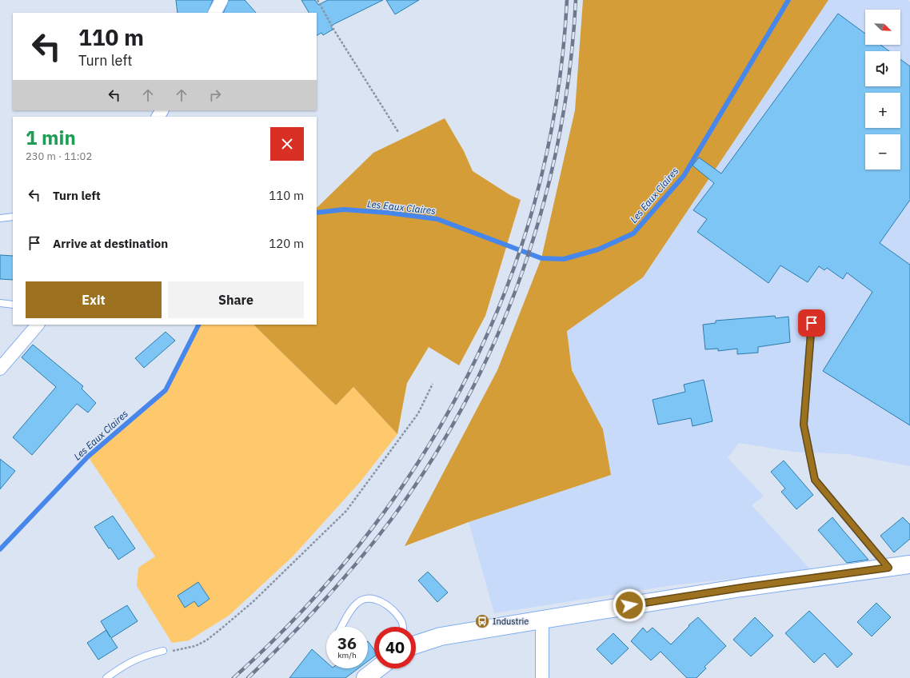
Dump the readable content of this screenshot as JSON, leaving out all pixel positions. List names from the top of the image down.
{
  "water": ["Les Eaux Claires"],
  "places": {
    "bus stop": ["Industrie"]
  },
  "north": "bottom right",
  "page": {
    "map_buttons": ["+", "−"],
    "turn": ["110 m", "Turn left"],
    "heading": ["1 min", "230 m · 11:02"],
    "list": [
      {
        "name": "Turn left",
        "value": "110 m"
      },
      {
        "name": "Arrive at destination",
        "value": "120 m"
      }
    ],
    "buttons": ["Exit", "Share"],
    "speed": "36 km/h",
    "limit": "40"
  }
}
